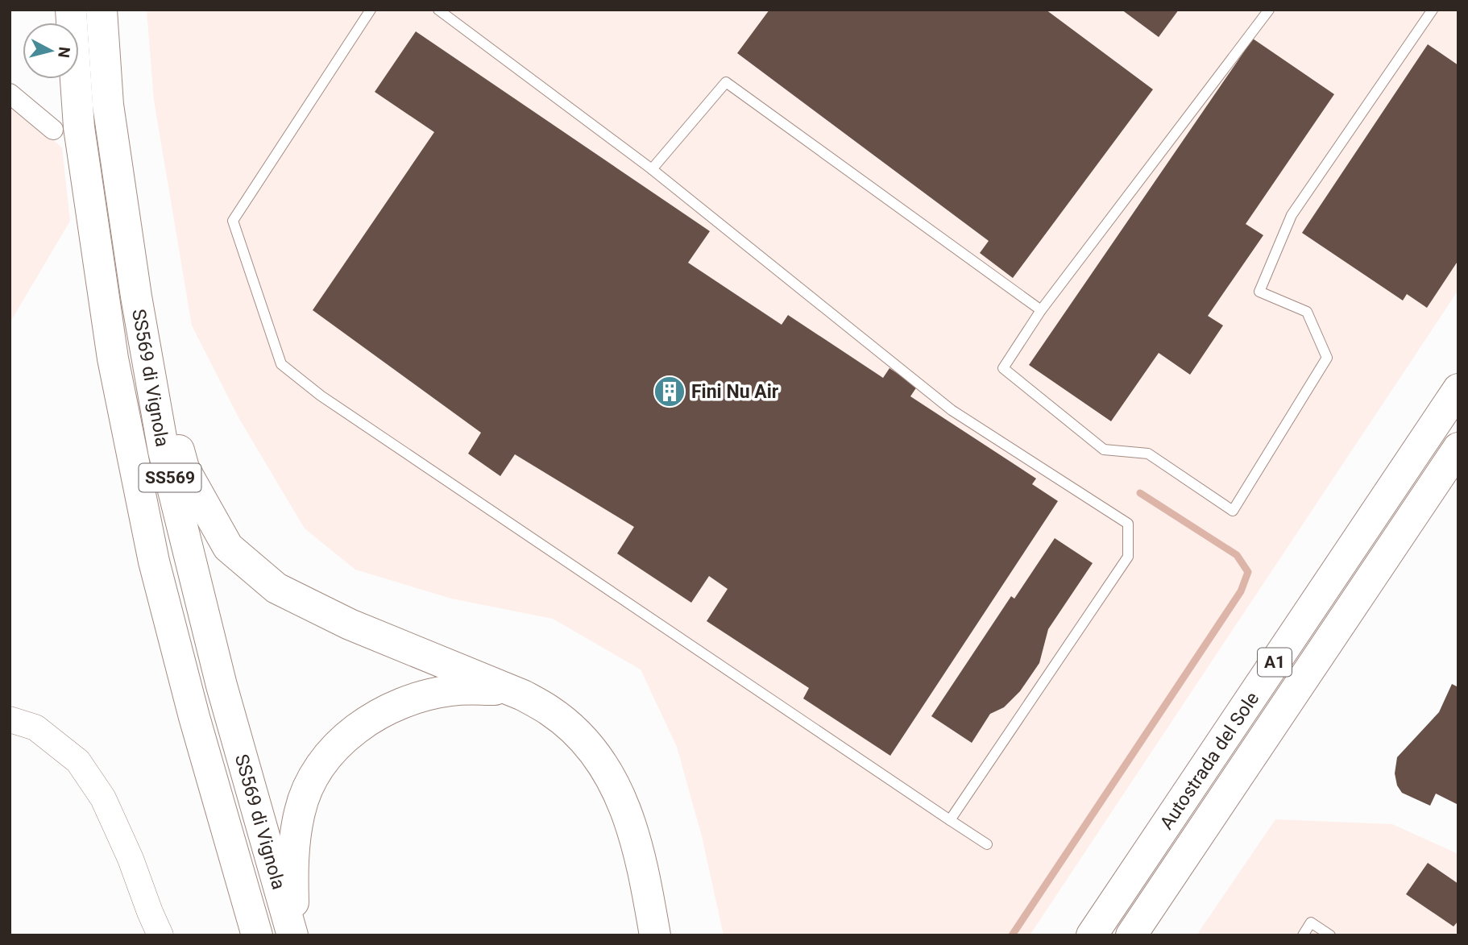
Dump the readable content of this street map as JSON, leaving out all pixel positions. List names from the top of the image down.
{
  "streets": {
    "highway": [
      "SS569 di Vignola",
      "SS569",
      "A1",
      "Autostrada del Sole"
    ]
  },
  "places": {
    "building": ["Fini Nu Air"]
  },
  "north": "right"
}
